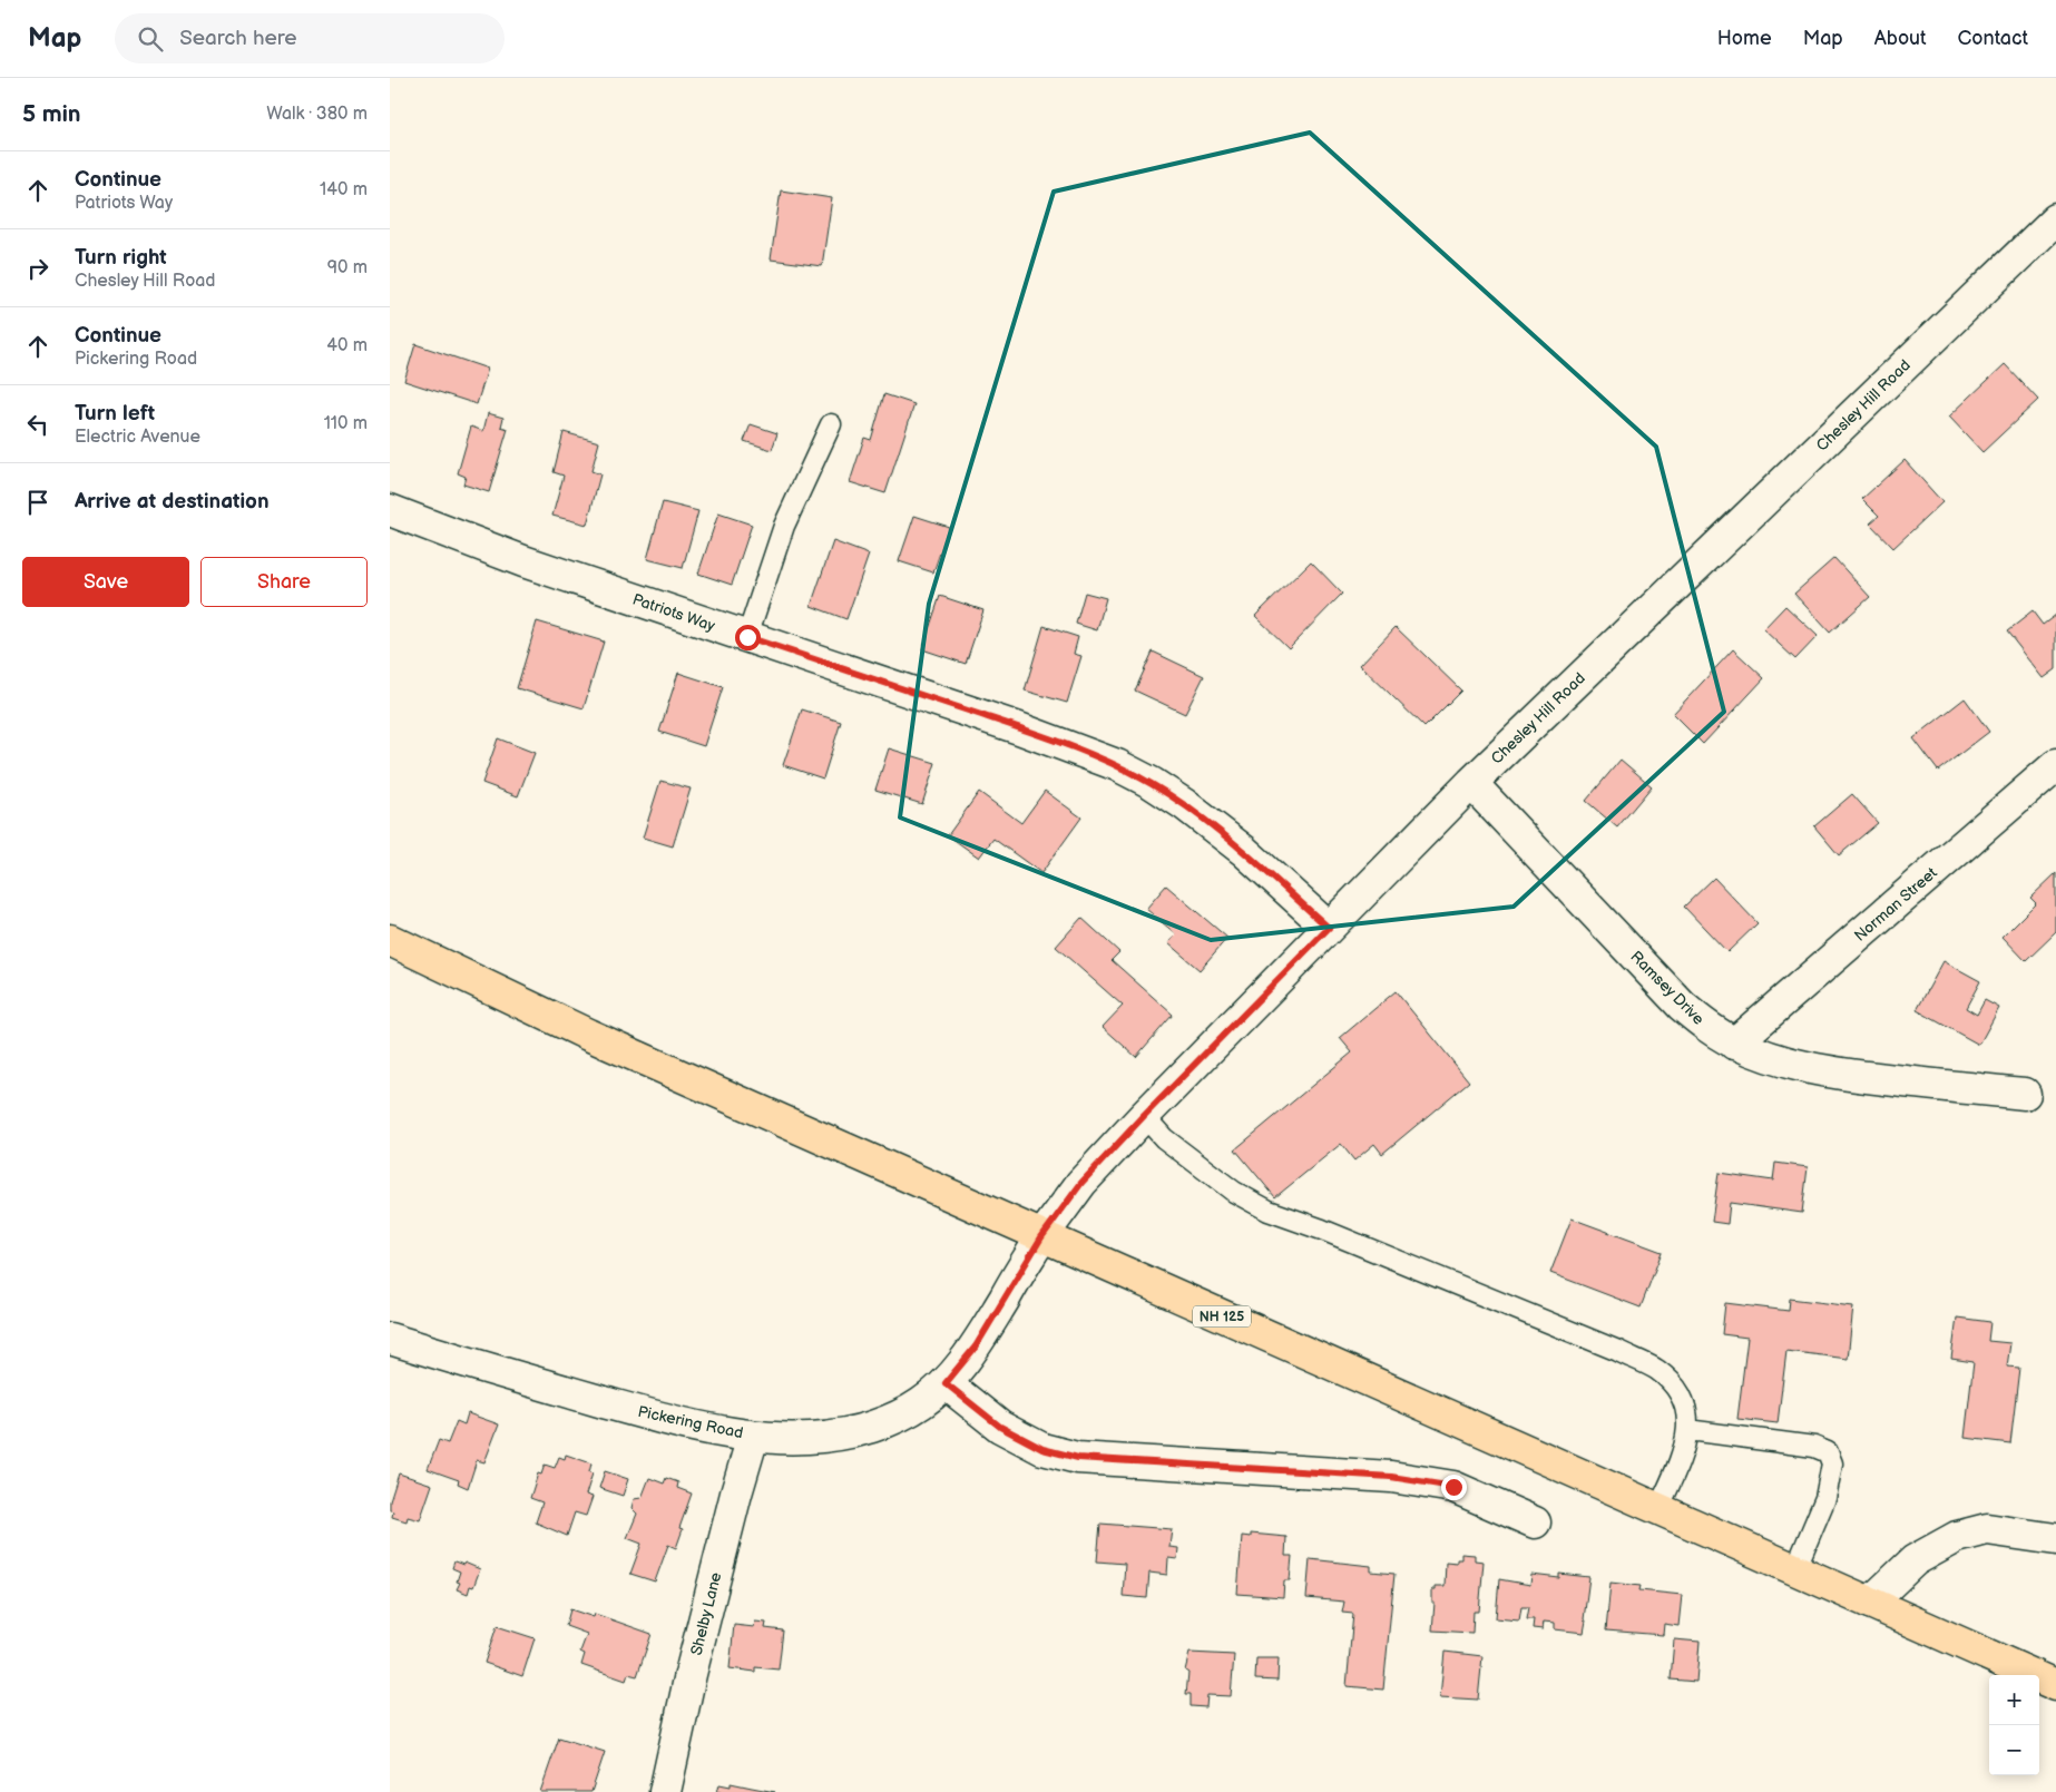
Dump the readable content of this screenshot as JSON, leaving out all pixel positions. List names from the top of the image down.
{
  "streets": {
    "highway": ["NH 125"],
    "street": [
      "Chesley Hill Road",
      "Patriots Way",
      "Norman Street",
      "Ramsey Drive",
      "Pickering Road",
      "Shelby Lane"
    ]
  },
  "crossings": [
    ["Chesley Hill Road", "Patriots Way"],
    ["Chesley Hill Road", "Ramsey Drive"],
    ["Chesley Hill Road", "NH 125"],
    ["Chesley Hill Road", "Pickering Road"],
    ["Norman Street", "Ramsey Drive"],
    ["NH 125", "Pickering Road"],
    ["Pickering Road", "Shelby Lane"]
  ],
  "page": {
    "header": "Map",
    "search": "Search here",
    "nav": [
      "Home",
      "Map",
      "About",
      "Contact"
    ],
    "heading": ["5 min", "Walk · 380 m"],
    "list": [
      ["Continue", "Patriots Way", "140 m"],
      ["Turn right", "Chesley Hill Road", "90 m"],
      ["Continue", "Pickering Road", "40 m"],
      ["Turn left", "Electric Avenue", "110 m"],
      "Arrive at destination"
    ],
    "buttons": ["Save", "Share"],
    "map_buttons": ["+", "−"]
  }
}
